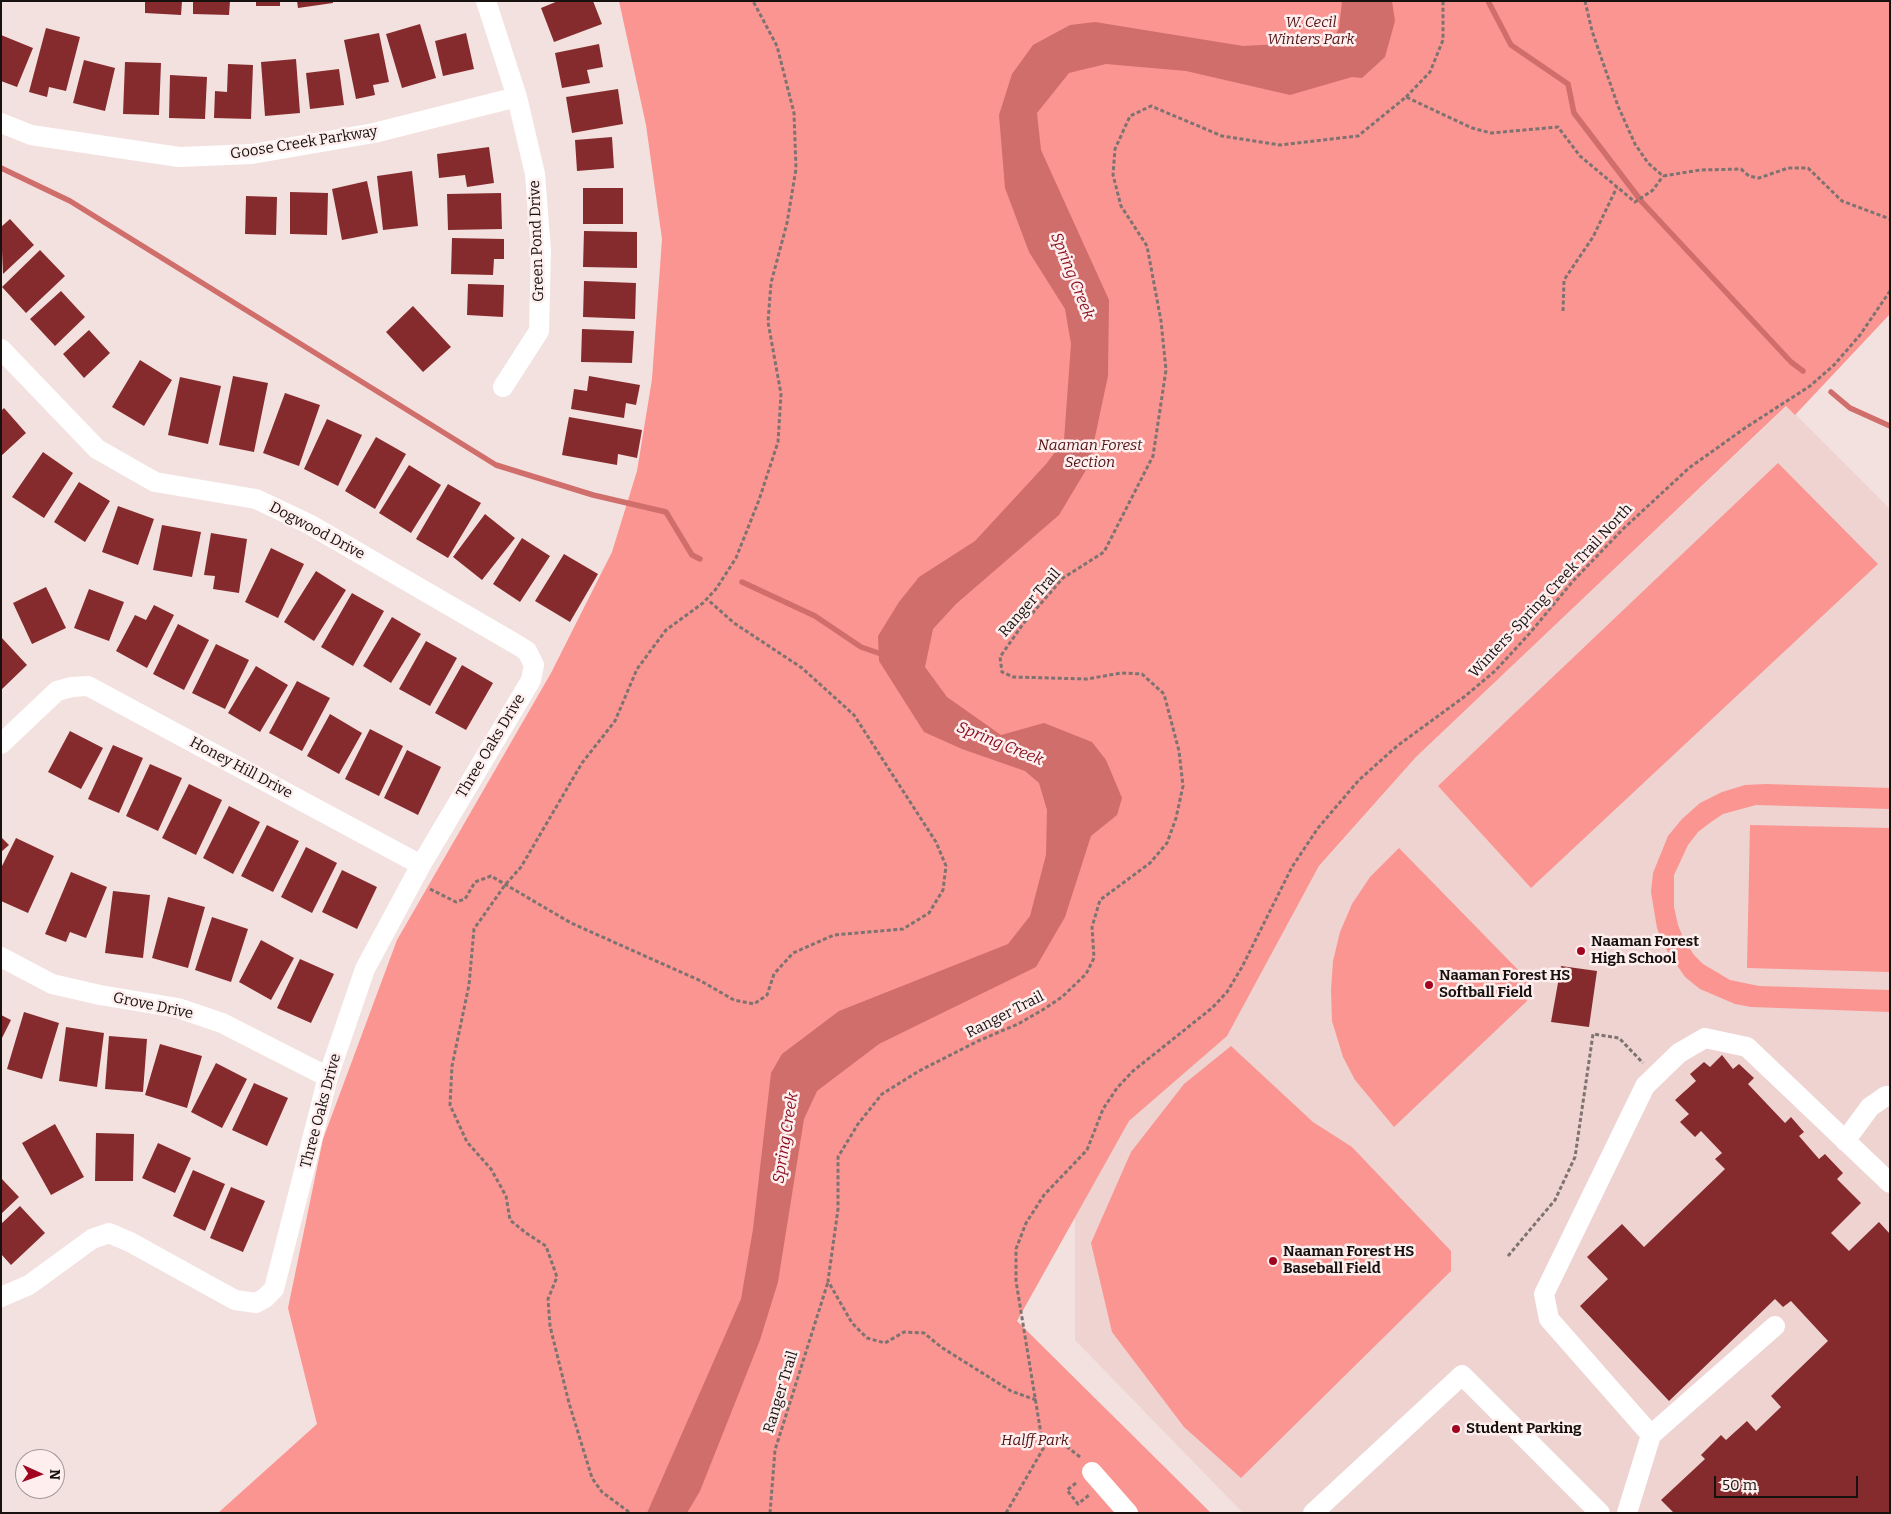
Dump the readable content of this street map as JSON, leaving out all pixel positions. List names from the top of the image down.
{
  "streets": {
    "street": [
      "Goose Creek Parkway",
      "Green Pond Drive",
      "Dogwood Drive",
      "Three Oaks Drive",
      "Honey Hill Drive",
      "Grove Drive"
    ],
    "path": ["Winters-Spring Creek Trail North", "Ranger Trail"]
  },
  "crossings": [
    ["Goose Creek Parkway", "Green Pond Drive"],
    ["Dogwood Drive", "Three Oaks Drive"],
    ["Three Oaks Drive", "Honey Hill Drive"],
    ["Three Oaks Drive", "Grove Drive"]
  ],
  "water": ["Spring Creek"],
  "parks": ["W. Cecil Winters Park", "Naaman Forest Section", "Halff Park"],
  "places": [
    "Naaman Forest High School",
    "Naaman Forest HS Softball Field",
    "Naaman Forest HS Baseball Field",
    "Student Parking"
  ],
  "scale_bar": "50 m",
  "north": "right"
}
